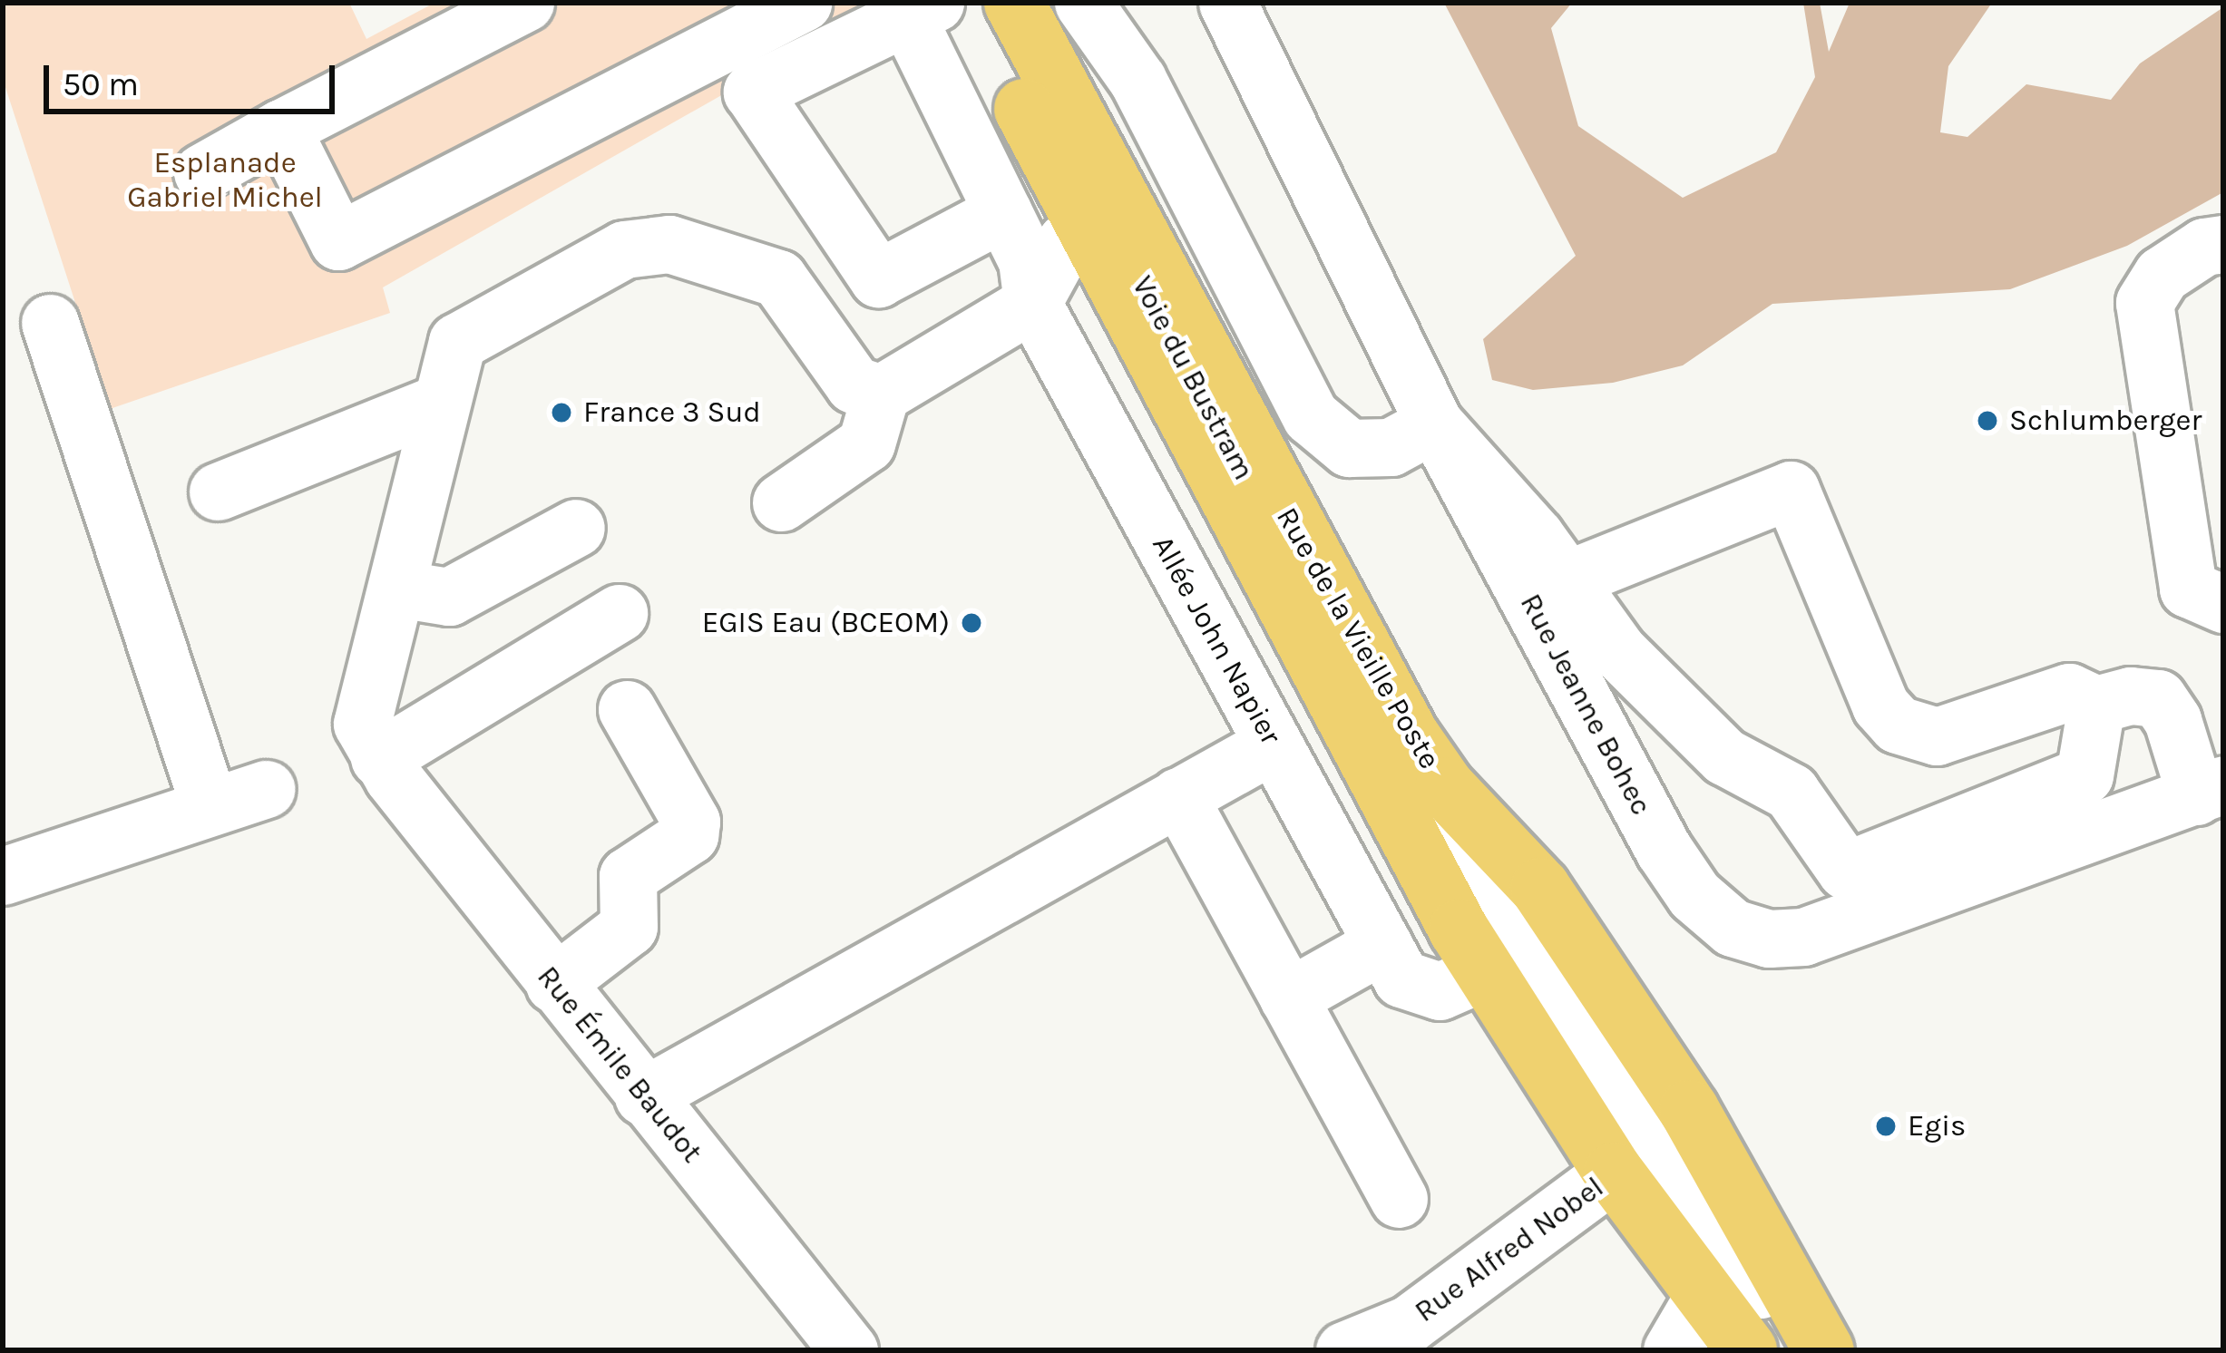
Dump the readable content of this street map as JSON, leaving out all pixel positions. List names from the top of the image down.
{
  "streets": {
    "main road": ["Rue de la Vieille Poste"],
    "street": [
      "Voie du Bustram",
      "Allée John Napier",
      "Rue Jeanne Bohec",
      "Rue Émile Baudot",
      "Rue Alfred Nobel"
    ]
  },
  "crossings": [
    ["Voie du Bustram", "Rue de la Vieille Poste"],
    ["Voie du Bustram", "Rue Alfred Nobel"],
    ["Rue de la Vieille Poste", "Allée John Napier"],
    ["Rue de la Vieille Poste", "Rue Alfred Nobel"]
  ],
  "parks": ["Esplanade Gabriel Michel"],
  "places": [
    "France 3 Sud",
    "Schlumberger",
    "EGIS Eau (BCEOM)",
    "Egis"
  ],
  "scale_bar": "50 m"
}
